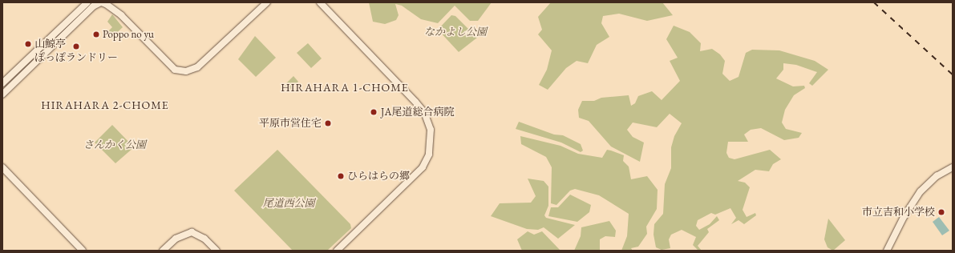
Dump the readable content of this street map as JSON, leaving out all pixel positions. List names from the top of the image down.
{
  "districts": ["HIRAHARA 1-CHOME", "HIRAHARA 2-CHOME"],
  "parks": ["なかよし公園", "さんかく公園", "尾道西公園"],
  "places": [
    "Poppo no yu",
    "山鯨亭",
    "ぽっぽランドリー",
    "JA尾道総合病院",
    "平原市営住宅",
    "ひらはらの郷",
    "市立吉和小学校"
  ]
}
